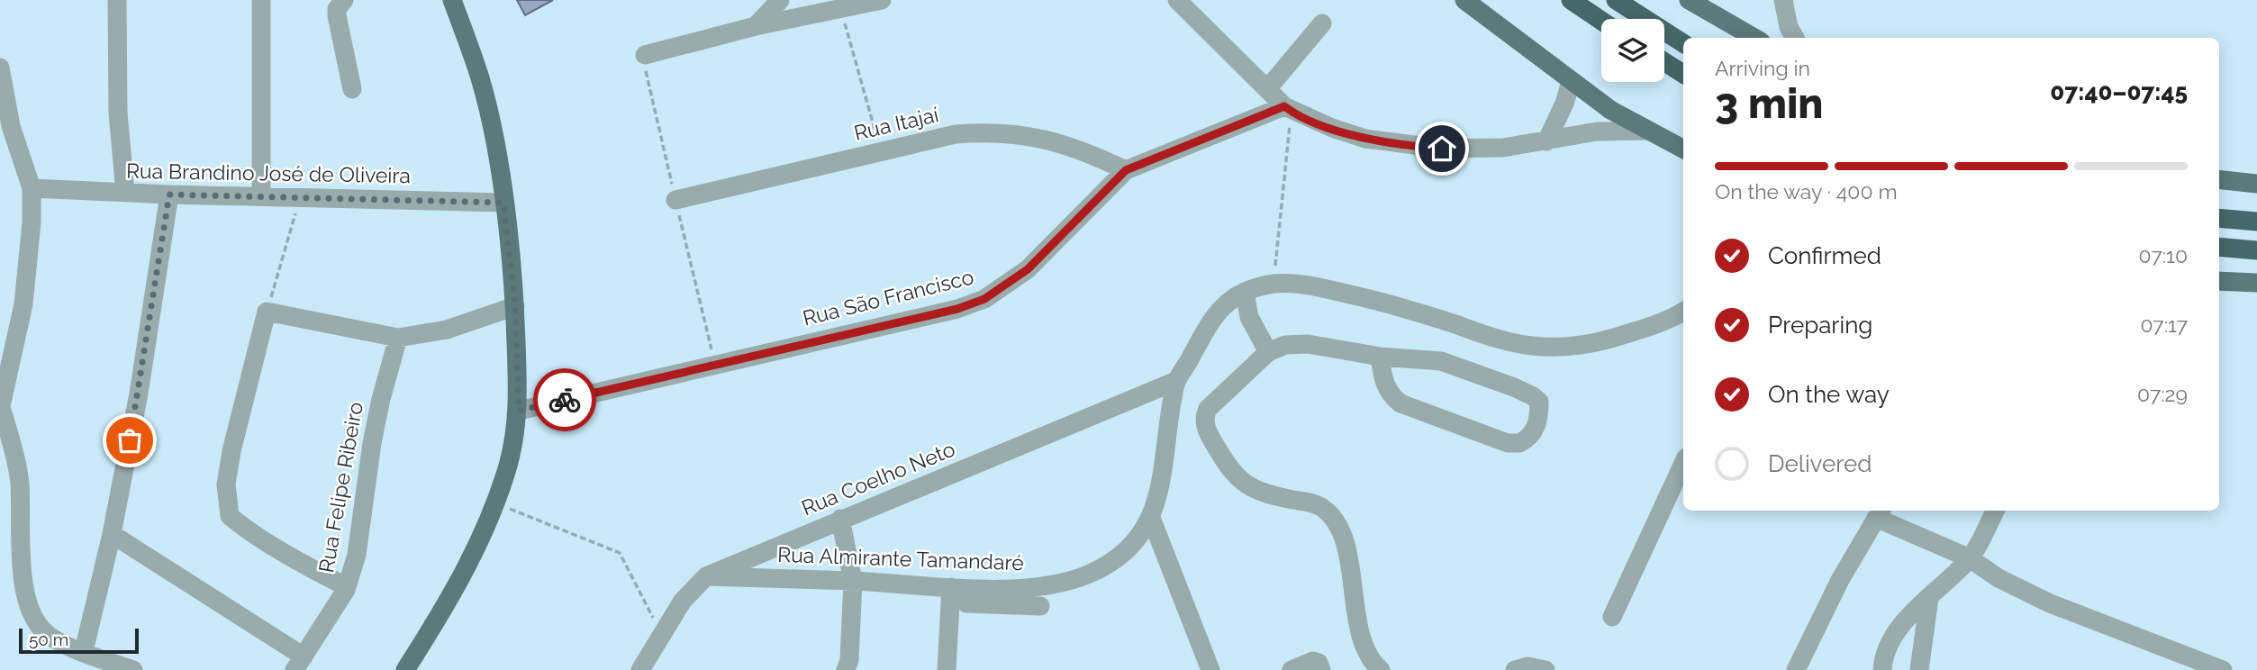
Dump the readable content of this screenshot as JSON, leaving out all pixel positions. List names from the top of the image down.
{
  "streets": {
    "street": [
      "Rua Itajaí",
      "Rua Brandino José de Oliveira",
      "Rua São Francisco",
      "Rua Coelho Neto",
      "Rua Felipe Ribeiro",
      "Rua Almirante Tamandaré"
    ]
  },
  "crossings": [
    ["Rua Itajaí", "Rua São Francisco"],
    ["Rua Coelho Neto", "Rua Almirante Tamandaré"]
  ],
  "scale_bar": "50 m",
  "page": {
    "heading": ["3 min", "Arriving in", "07:40–07:45"],
    "bar": "On the way · 400 m",
    "list": [
      ["Confirmed", "07:10"],
      ["Preparing", "07:17"],
      ["On the way", "07:29"],
      "Delivered"
    ],
    "scale": "50 m"
  }
}
